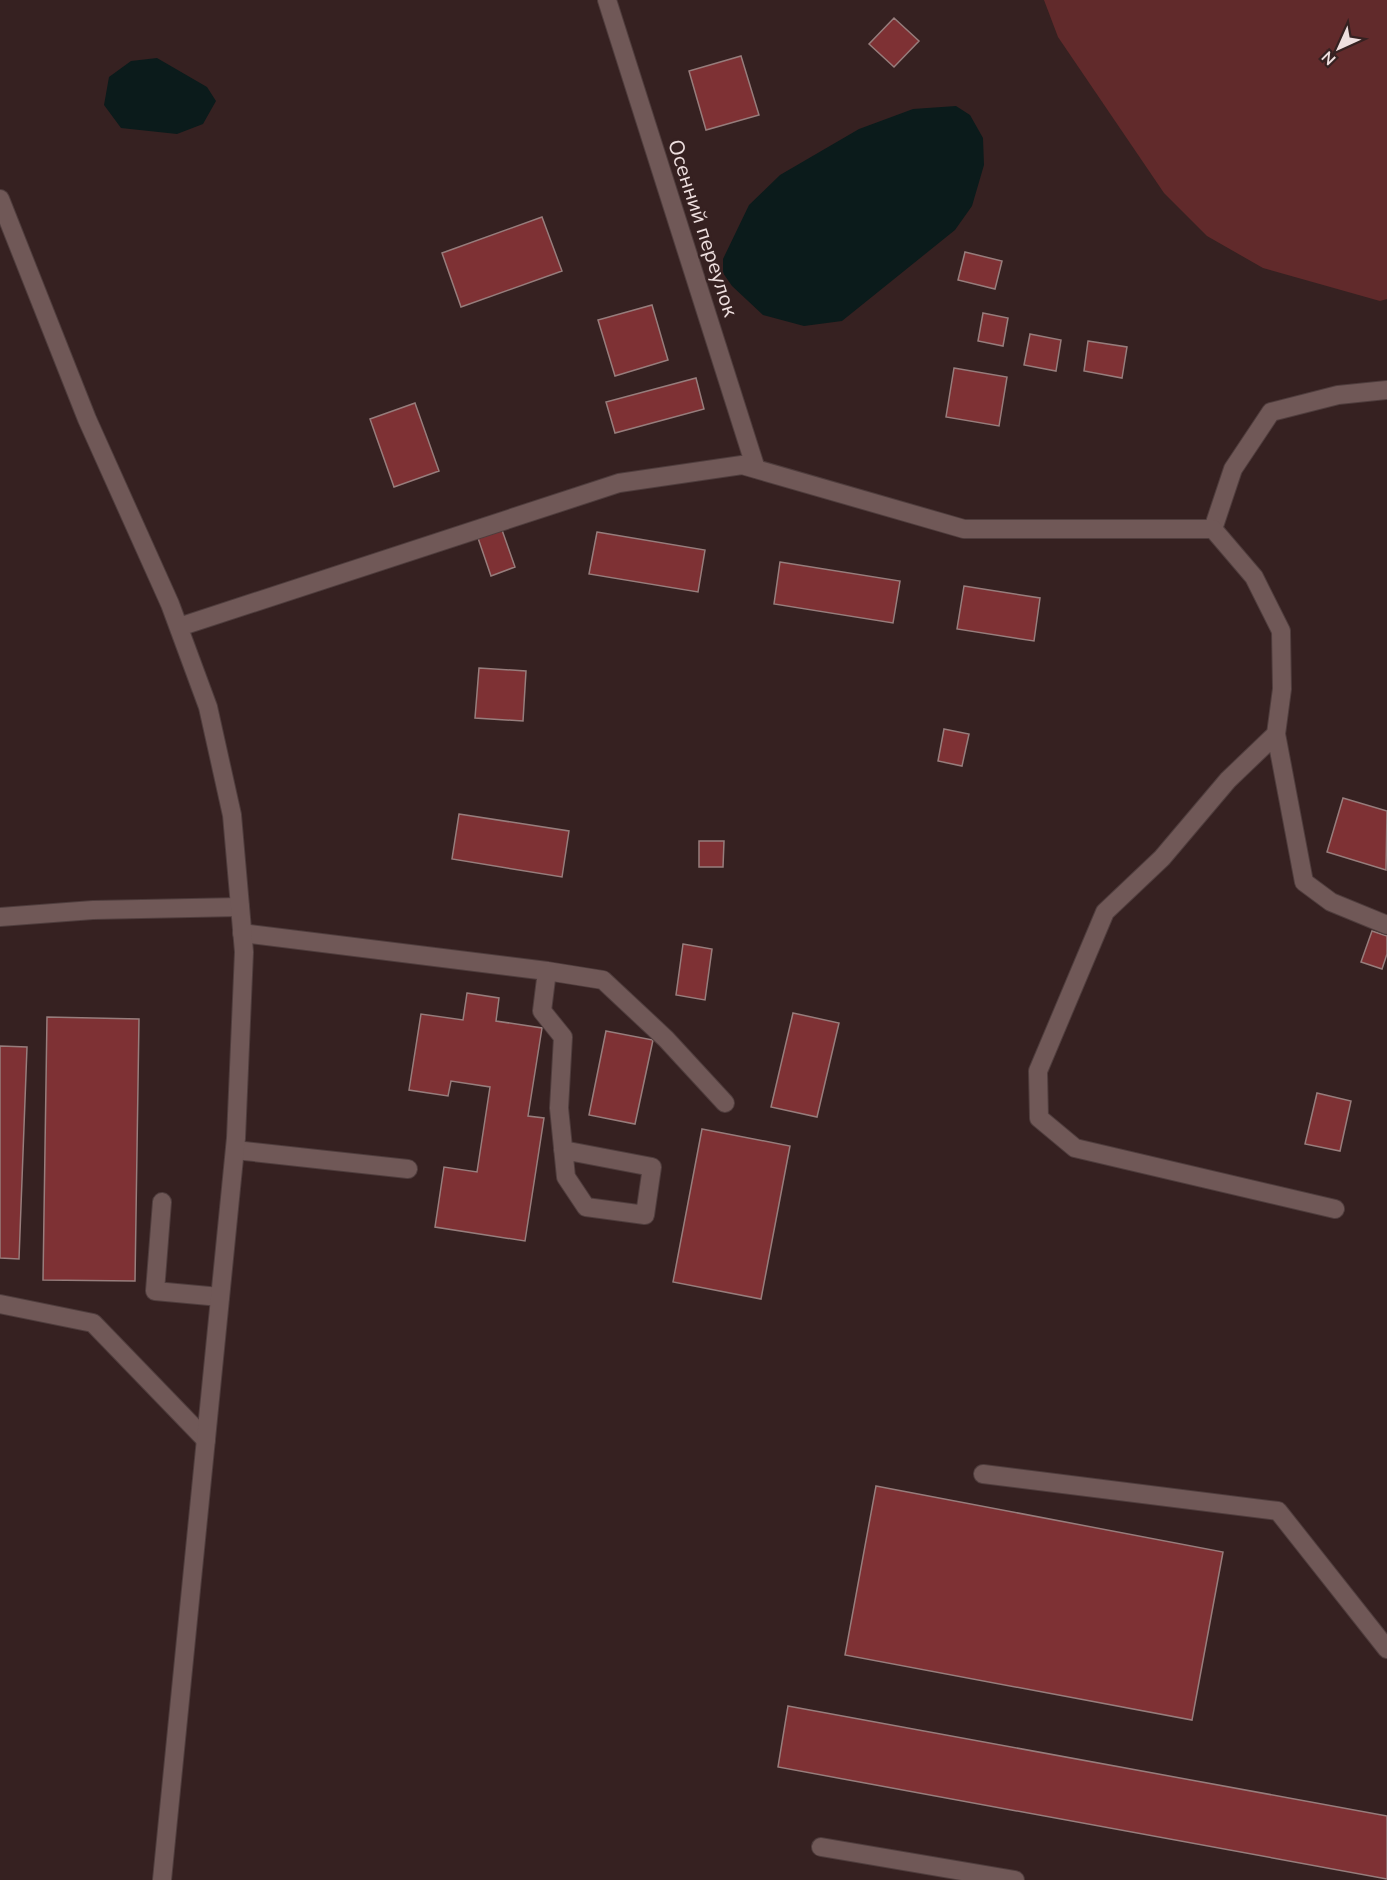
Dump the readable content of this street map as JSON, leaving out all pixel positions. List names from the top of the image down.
{
  "streets": {
    "street": ["Осенний переулок"]
  },
  "north": "bottom left"
}
